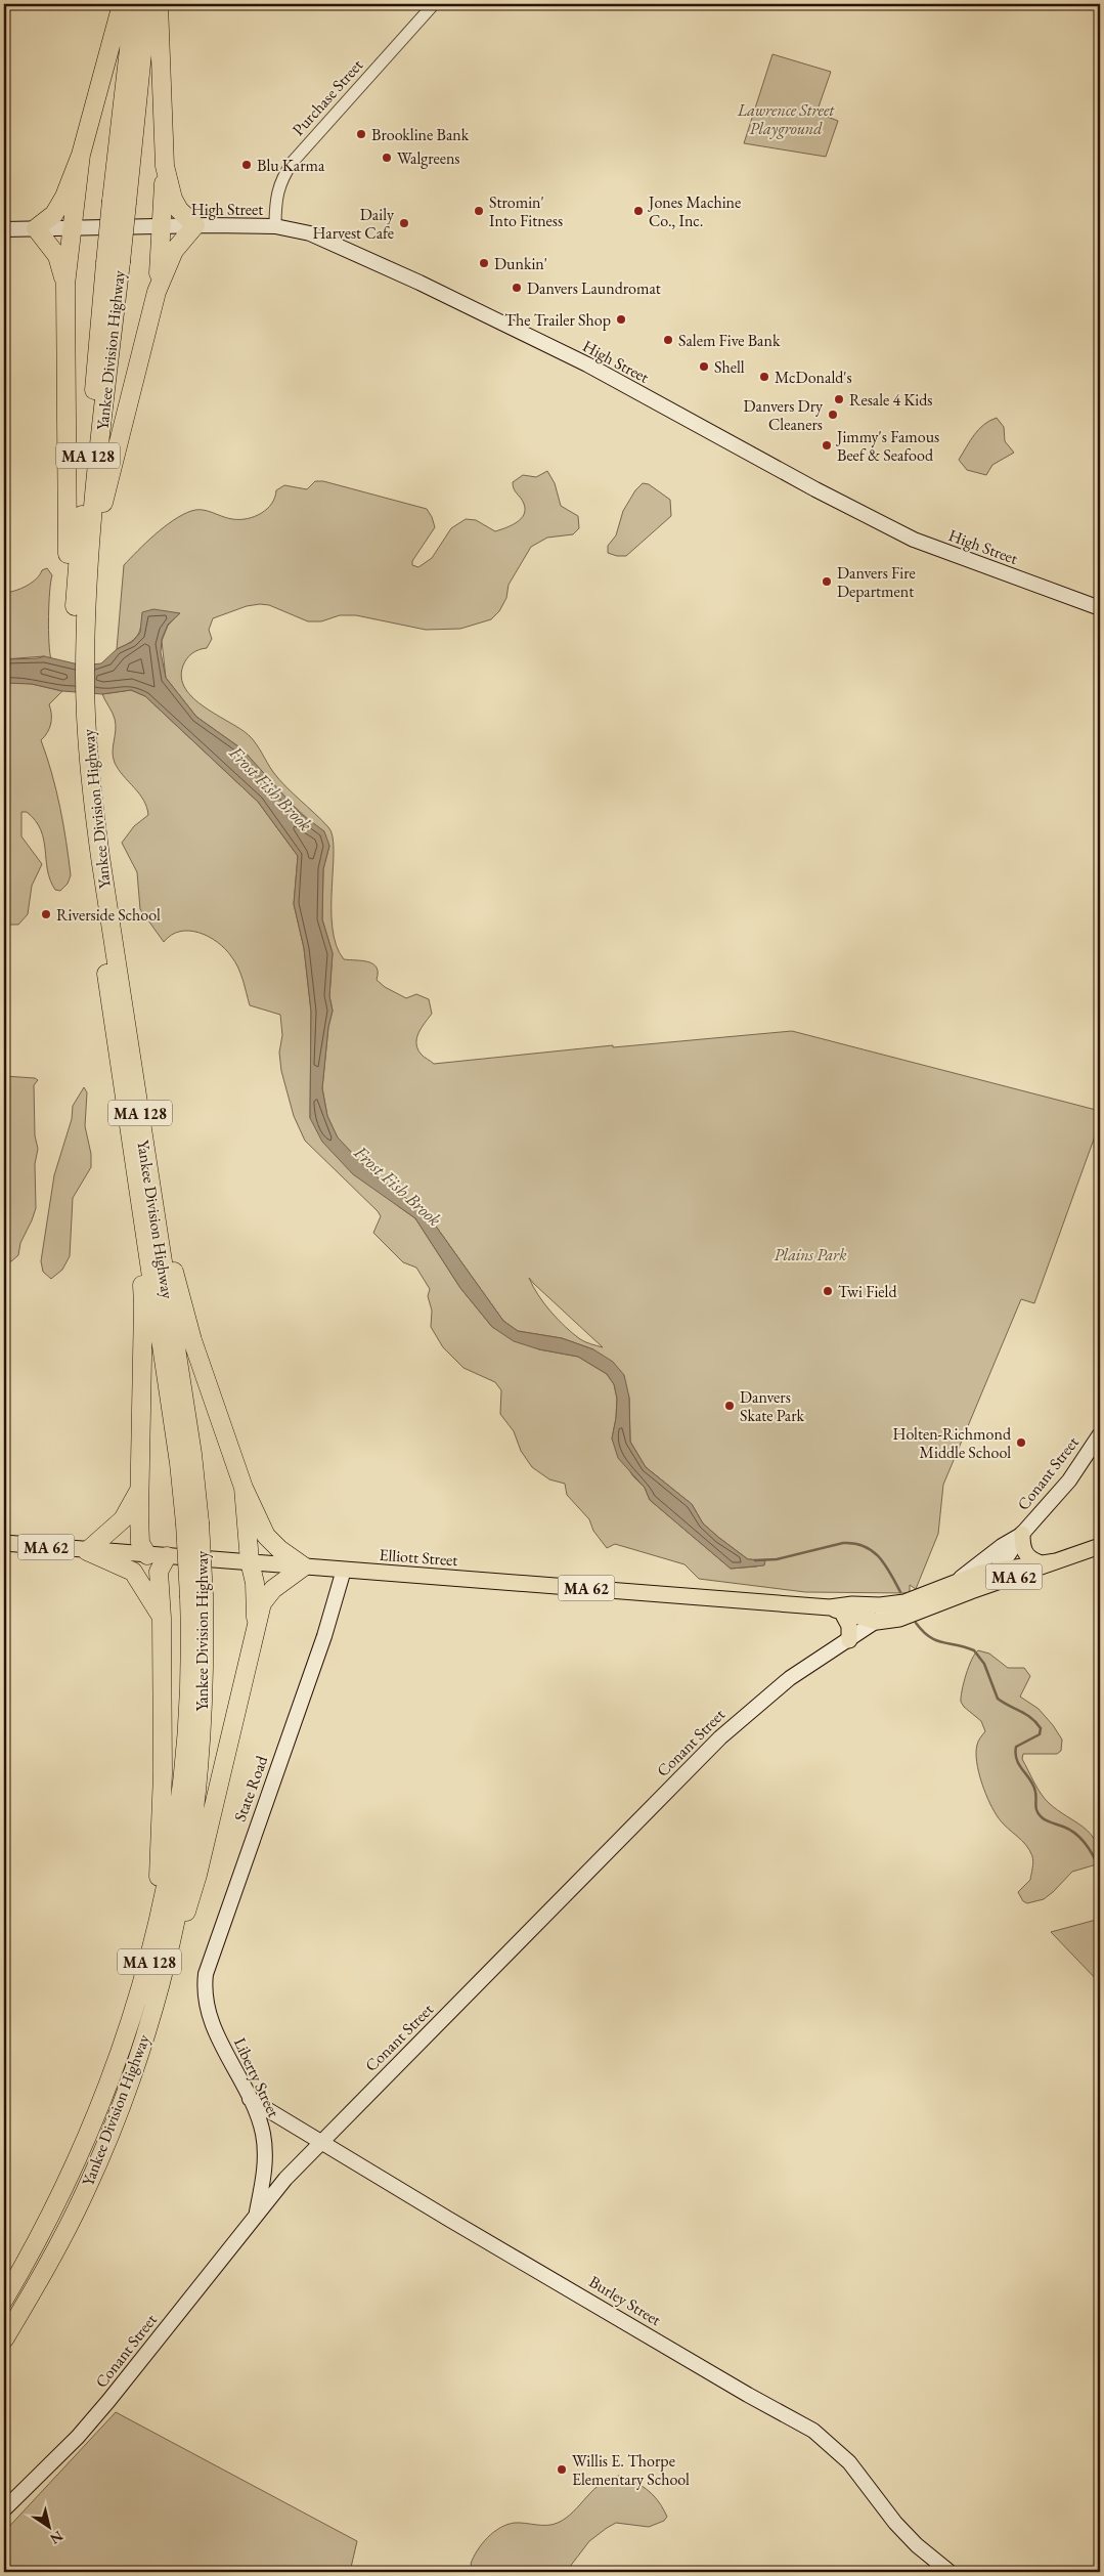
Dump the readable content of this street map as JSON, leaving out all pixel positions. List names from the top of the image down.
{
  "streets": {
    "highway": ["Yankee Division Highway", "MA 128"],
    "main road": [
      "High Street",
      "Conant Street",
      "MA 62",
      "Elliott Street",
      "State Road",
      "Liberty Street",
      "Burley Street"
    ],
    "street": ["Purchase Street"]
  },
  "crossings": [
    ["Purchase Street", "High Street"],
    ["Conant Street", "MA 62"],
    ["Conant Street", "Elliott Street"],
    ["Conant Street", "Liberty Street"],
    ["Conant Street", "Burley Street"],
    ["Elliott Street", "State Road"],
    ["State Road", "Liberty Street"],
    ["Liberty Street", "Burley Street"]
  ],
  "water": ["Frost Fish Brook"],
  "parks": ["Lawrence Street Playground", "Plains Park"],
  "places": [
    "Brookline Bank",
    "Walgreens",
    "Blu Karma",
    "Stromin' Into Fitness",
    "Jones Machine Co., Inc.",
    "Daily Harvest Cafe",
    "Dunkin'",
    "Danvers Laundromat",
    "The Trailer Shop",
    "Salem Five Bank",
    "Shell",
    "McDonald's",
    "Resale 4 Kids",
    "Danvers Dry Cleaners",
    "Jimmy's Famous Beef & Seafood",
    "Danvers Fire Department",
    "Riverside School",
    "Twi Field",
    "Danvers Skate Park",
    "Holten-Richmond Middle School",
    "Willis E. Thorpe Elementary School"
  ],
  "north": "bottom right"
}
